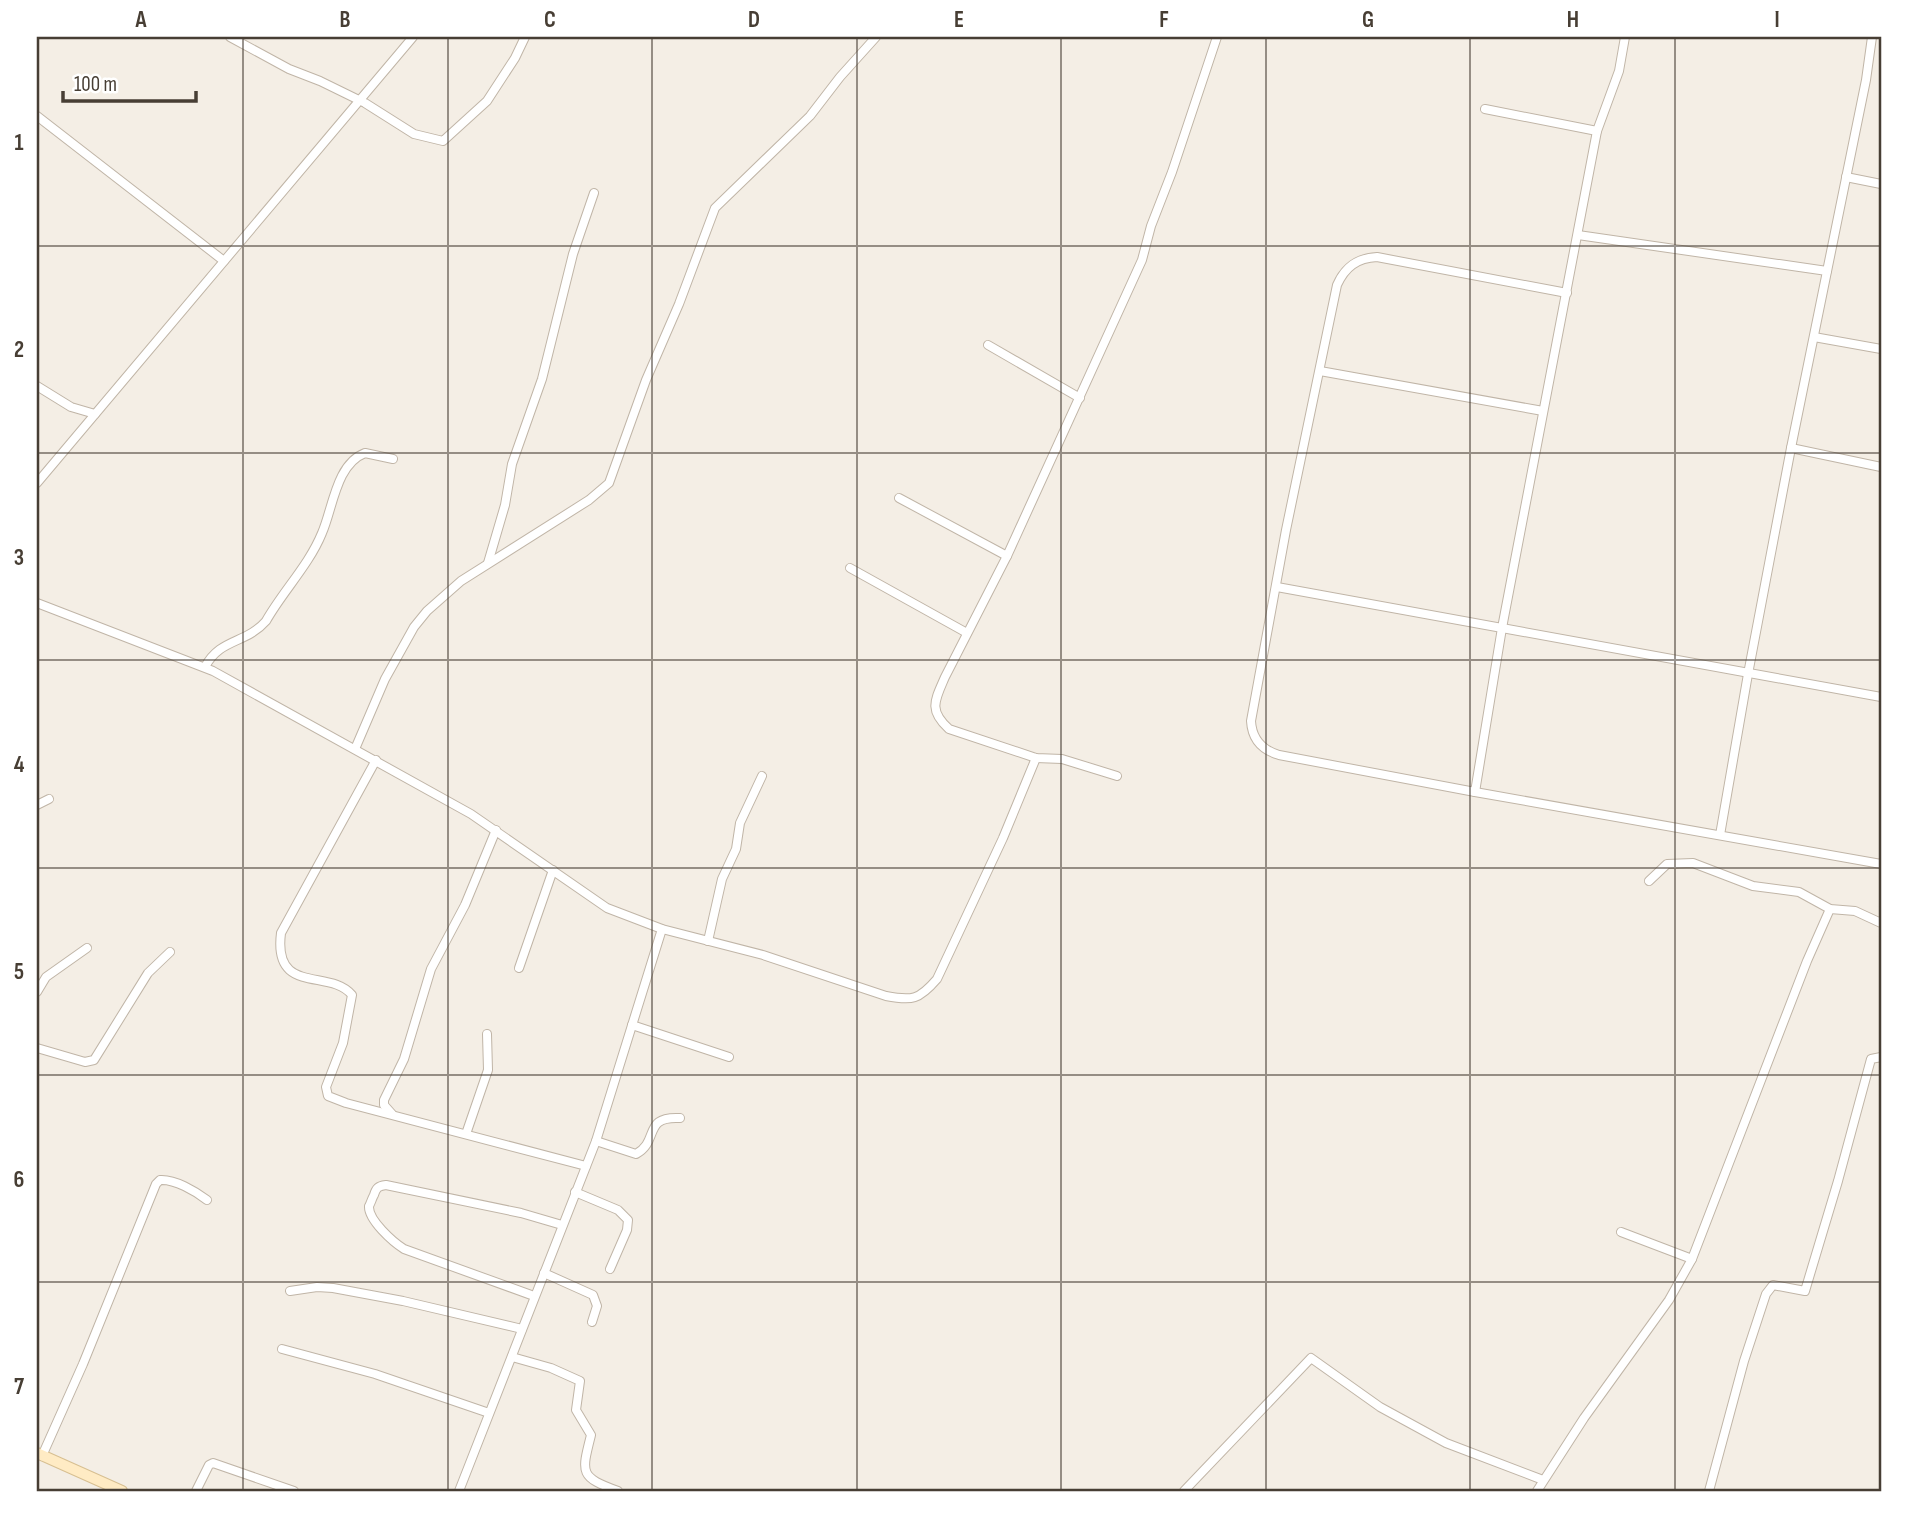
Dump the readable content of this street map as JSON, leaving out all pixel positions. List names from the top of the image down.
{
  "scale_bar": "100 m",
  "grid": {
    "columns": [
      "A",
      "B",
      "C",
      "D",
      "E",
      "F",
      "G",
      "H",
      "I"
    ],
    "rows": [
      "1",
      "2",
      "3",
      "4",
      "5",
      "6",
      "7"
    ]
  }
}
